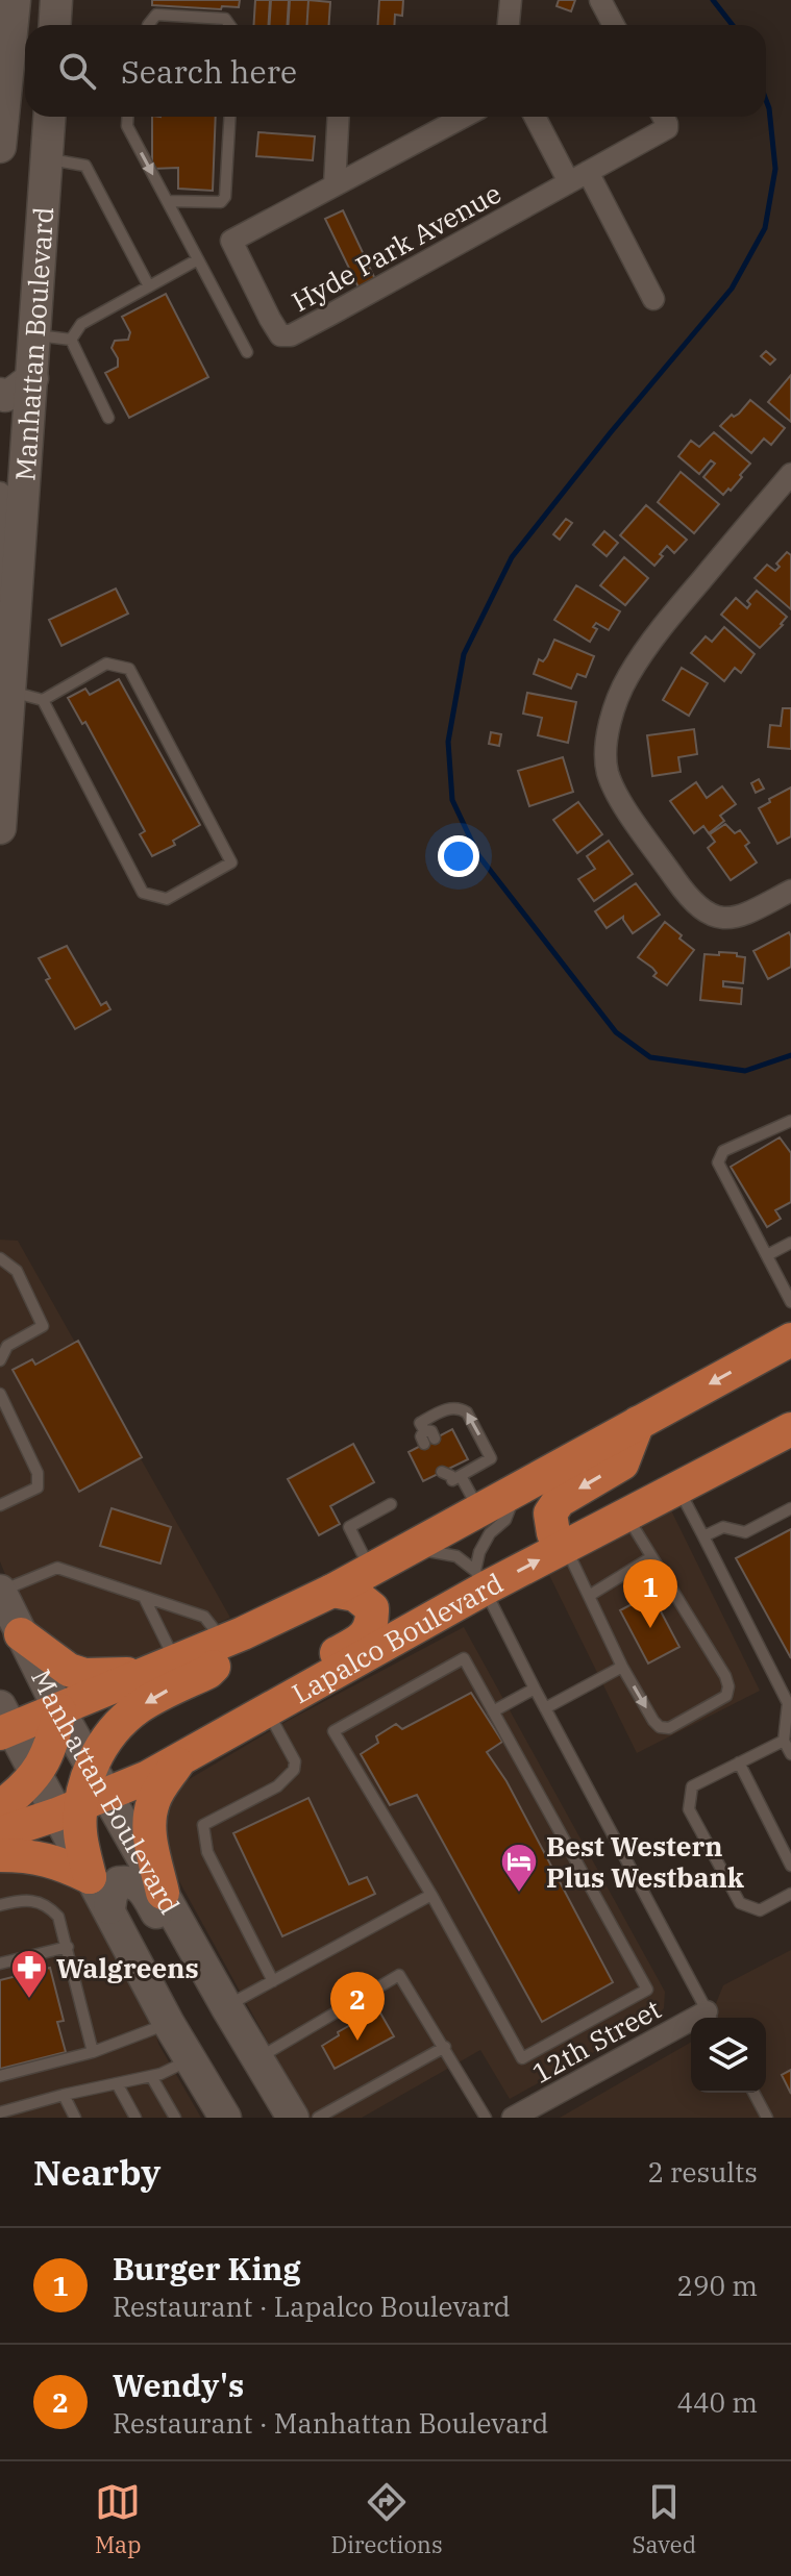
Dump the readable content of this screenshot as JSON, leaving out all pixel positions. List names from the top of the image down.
{
  "streets": {
    "main road": ["Lapalco Boulevard"],
    "street": ["Hyde Park Avenue", "Manhattan Boulevard", "12th Street"]
  },
  "crossings": [
    ["Manhattan Boulevard", "Lapalco Boulevard"]
  ],
  "places": {
    "hotel": ["Best Western Plus Westbank"],
    "pharmacy": ["Walgreens"]
  },
  "page": {
    "search": "Search here",
    "pins": ["1", "2"],
    "heading": ["Nearby", "2 results"],
    "list": [
      {
        "mark": "1",
        "name": "Burger King",
        "note": "Restaurant · Lapalco Boulevard",
        "value": "290 m"
      },
      {
        "mark": "2",
        "name": "Wendy's",
        "note": "Restaurant · Manhattan Boulevard",
        "value": "440 m"
      }
    ],
    "nav": ["Map", "Directions", "Saved"]
  }
}
